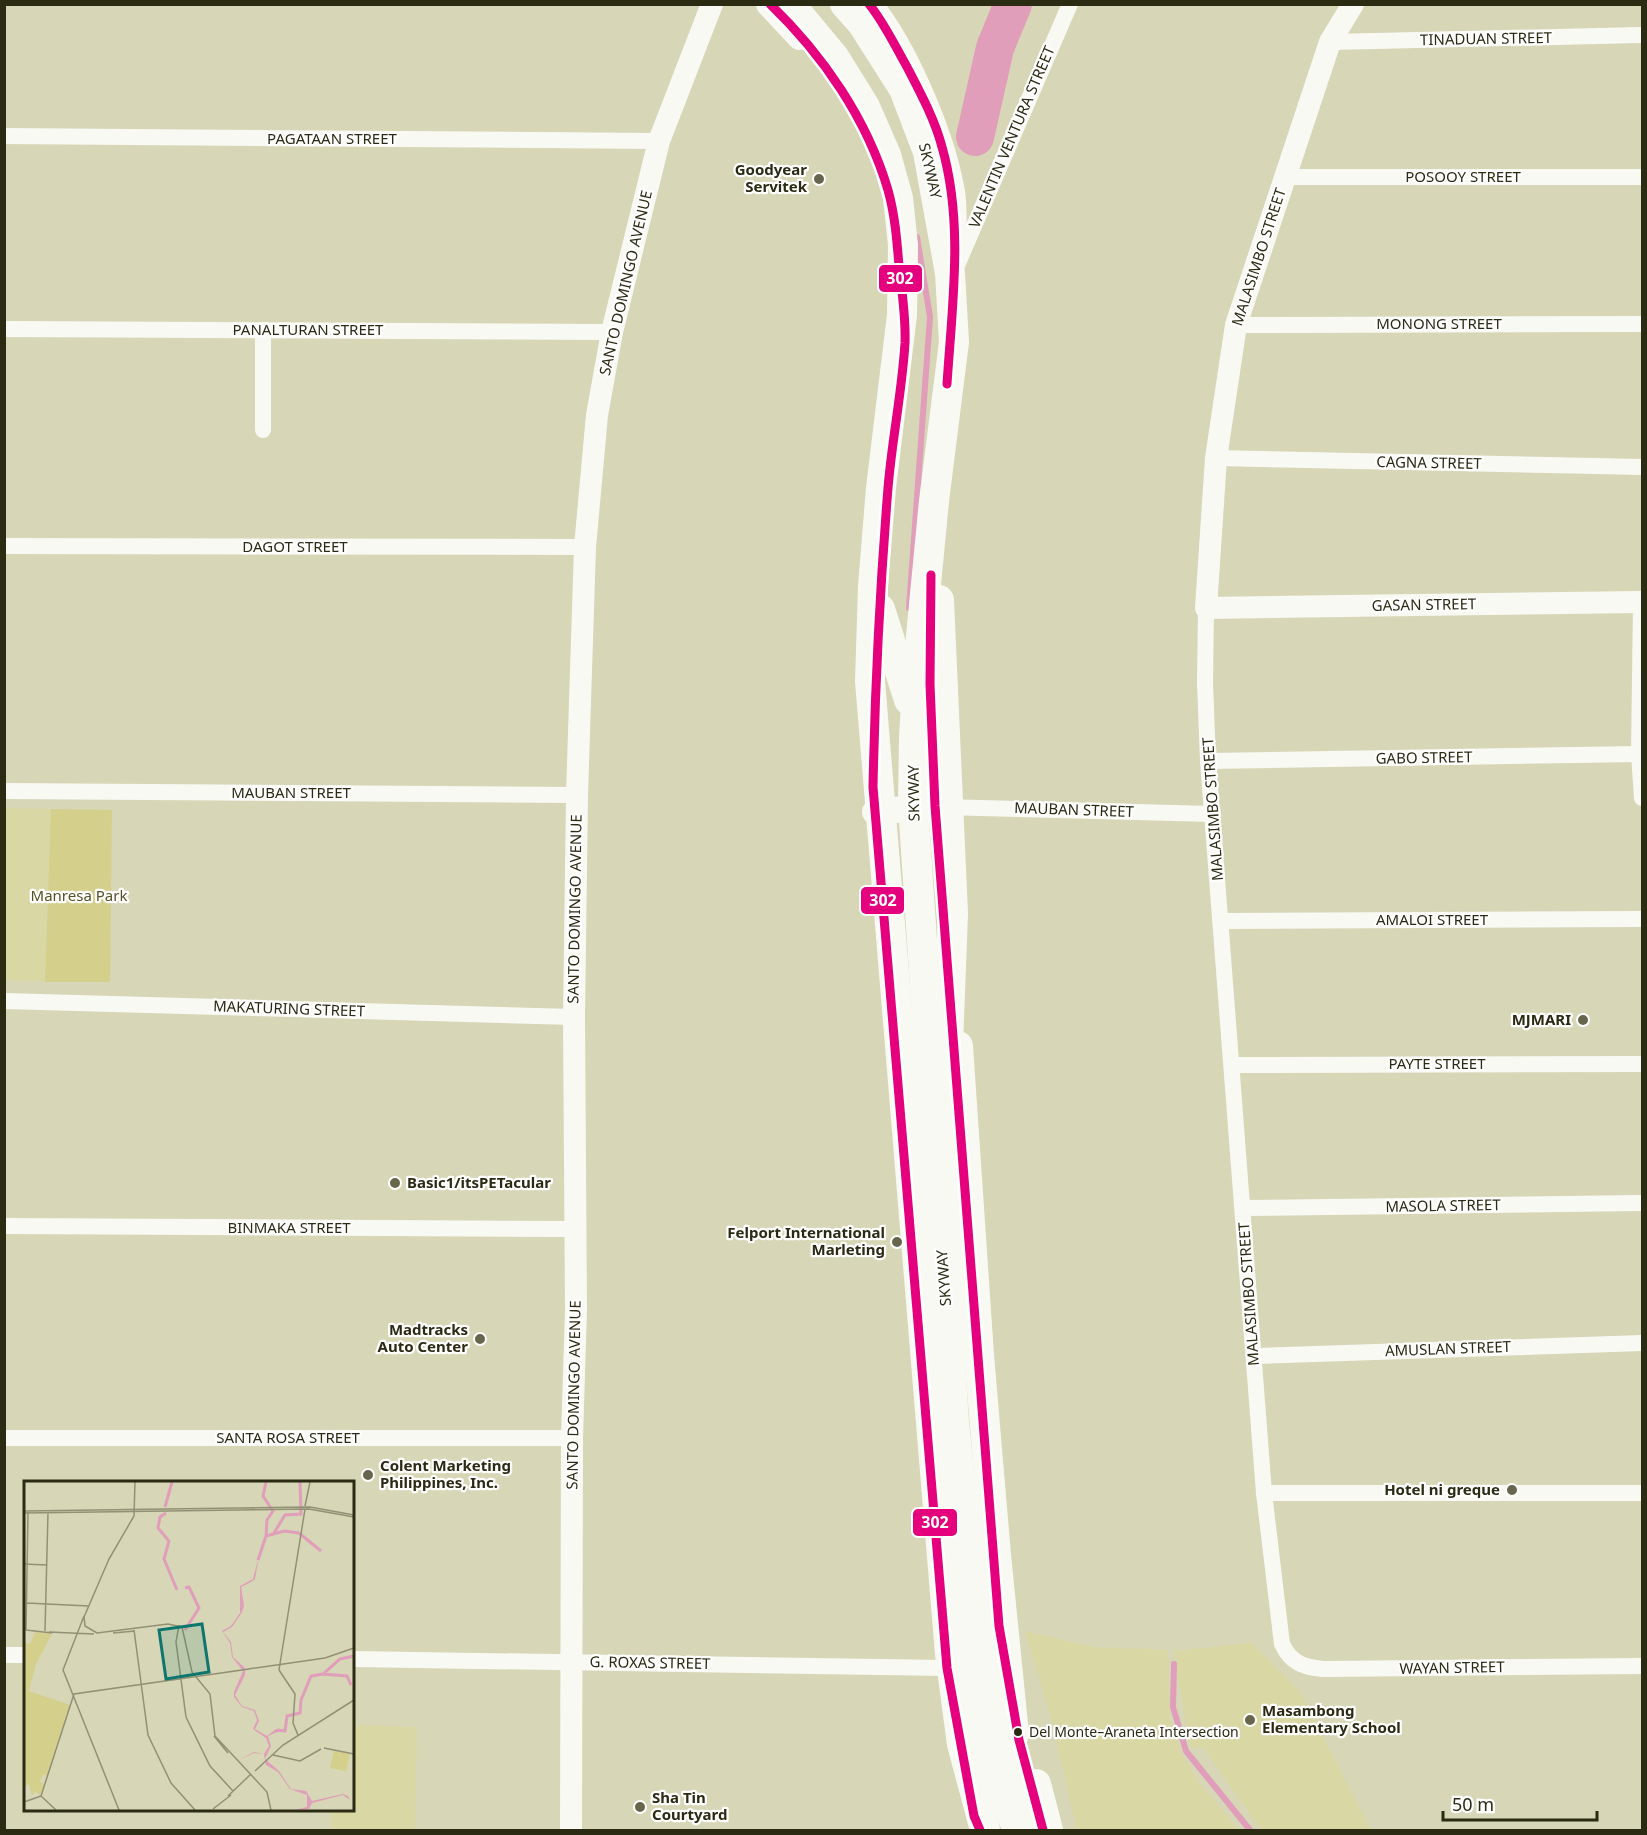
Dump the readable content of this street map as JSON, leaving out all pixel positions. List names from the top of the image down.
{
  "streets": {
    "highway": ["SKYWAY"],
    "main road": ["MALASIMBO STREET", "SANTO DOMINGO AVENUE", "GASAN STREET"],
    "street": [
      "TINADUAN STREET",
      "VALENTIN VENTURA STREET",
      "PAGATAAN STREET",
      "POSOOY STREET",
      "MONONG STREET",
      "PANALTURAN STREET",
      "CAGNA STREET",
      "DAGOT STREET",
      "GABO STREET",
      "MAUBAN STREET",
      "AMALOI STREET",
      "MAKATURING STREET",
      "PAYTE STREET",
      "MASOLA STREET",
      "BINMAKA STREET",
      "AMUSLAN STREET",
      "SANTA ROSA STREET",
      "G. ROXAS STREET",
      "WAYAN STREET"
    ]
  },
  "crossings": [
    ["TINADUAN STREET", "MALASIMBO STREET"],
    ["PAGATAAN STREET", "SANTO DOMINGO AVENUE"],
    ["POSOOY STREET", "MALASIMBO STREET"],
    ["MALASIMBO STREET", "MONONG STREET"],
    ["MALASIMBO STREET", "CAGNA STREET"],
    ["MALASIMBO STREET", "GASAN STREET"],
    ["MALASIMBO STREET", "GABO STREET"],
    ["MALASIMBO STREET", "MAUBAN STREET"],
    ["MALASIMBO STREET", "AMALOI STREET"],
    ["MALASIMBO STREET", "PAYTE STREET"],
    ["MALASIMBO STREET", "MASOLA STREET"],
    ["MALASIMBO STREET", "AMUSLAN STREET"],
    ["MALASIMBO STREET", "WAYAN STREET"],
    ["SANTO DOMINGO AVENUE", "PANALTURAN STREET"],
    ["SANTO DOMINGO AVENUE", "DAGOT STREET"],
    ["SANTO DOMINGO AVENUE", "MAUBAN STREET"],
    ["SANTO DOMINGO AVENUE", "MAKATURING STREET"],
    ["SANTO DOMINGO AVENUE", "BINMAKA STREET"],
    ["SANTO DOMINGO AVENUE", "SANTA ROSA STREET"],
    ["SANTO DOMINGO AVENUE", "G. ROXAS STREET"]
  ],
  "parks": ["Manresa Park"],
  "places": [
    "Goodyear Servitek",
    "MJMARI",
    "Basic1/itsPETacular",
    "Felport International Marleting",
    "Madtracks Auto Center",
    "Colent Marketing Philippines, Inc.",
    "Hotel ni greque",
    "Masambong Elementary School",
    "Del Monte–Araneta Intersection",
    "Sha Tin Courtyard"
  ],
  "lines": ["transit line 302"],
  "scale_bar": "50 m"
}
